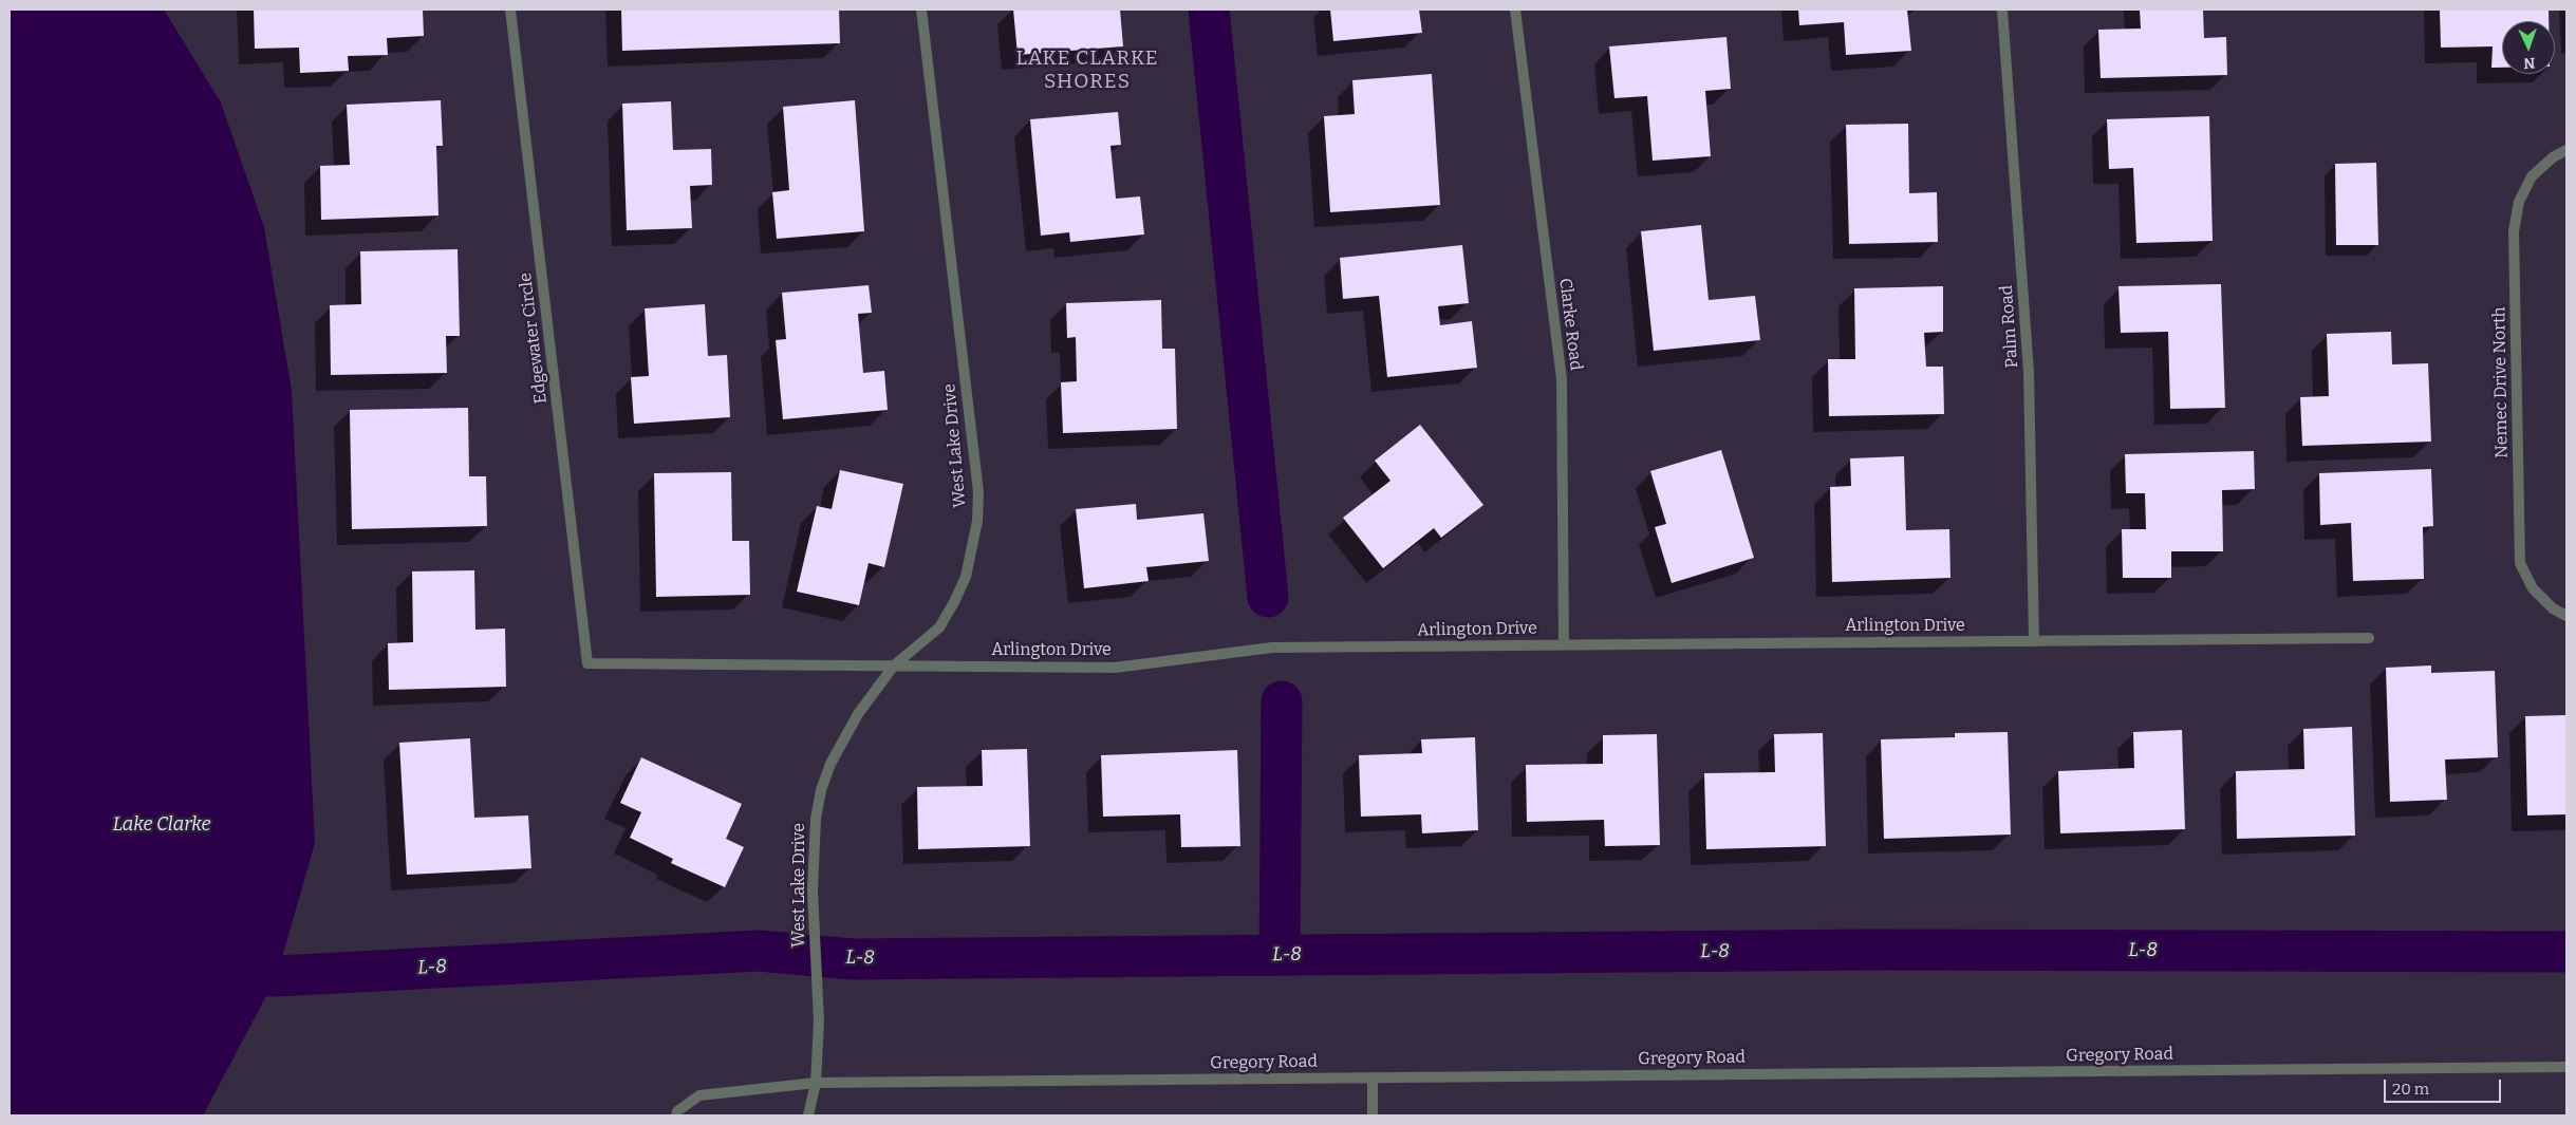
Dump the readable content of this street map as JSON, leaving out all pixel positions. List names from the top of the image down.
{
  "streets": {
    "street": [
      "Clarke Road",
      "Palm Road",
      "Edgewater Circle",
      "Nemec Drive North",
      "West Lake Drive",
      "Arlington Drive",
      "Gregory Road"
    ]
  },
  "crossings": [
    ["Clarke Road", "Arlington Drive"],
    ["Palm Road", "Arlington Drive"],
    ["Edgewater Circle", "Arlington Drive"],
    ["West Lake Drive", "Arlington Drive"],
    ["West Lake Drive", "Gregory Road"]
  ],
  "districts": ["LAKE CLARKE SHORES"],
  "water": ["Lake Clarke", "L-8"],
  "scale_bar": "20 m",
  "north": "bottom"
}
